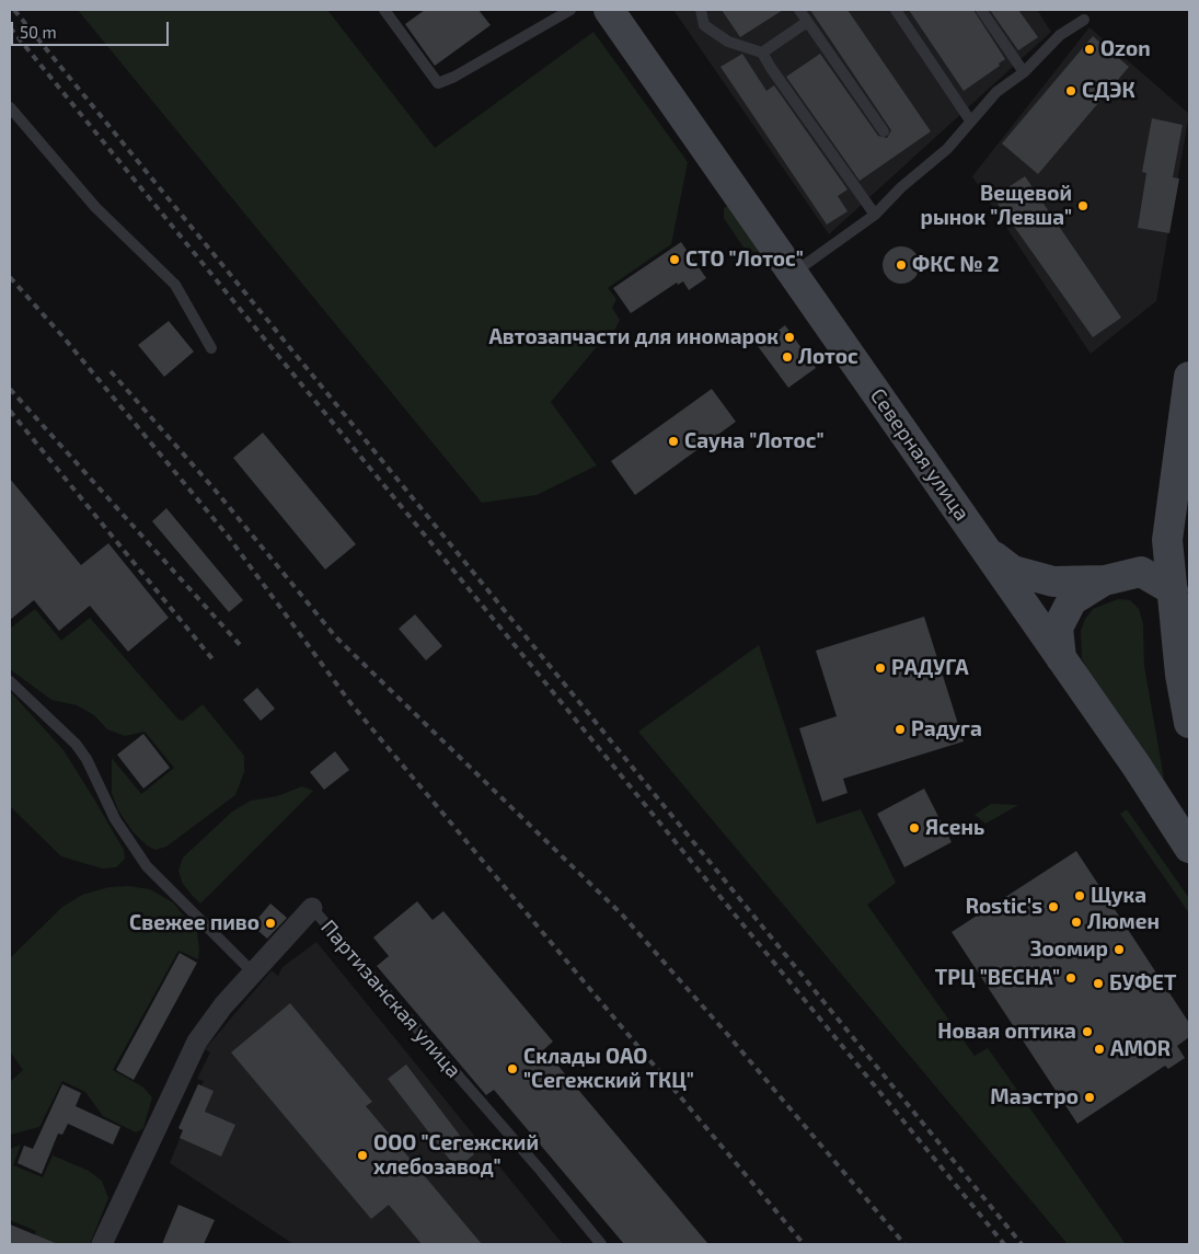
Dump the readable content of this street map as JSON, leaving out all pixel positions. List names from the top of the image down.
{
  "streets": {
    "street": ["Северная улица", "Партизанская улица"]
  },
  "places": [
    "Ozon",
    "СДЭК",
    "Вещевой рынок \"Левша\"",
    "СТО \"Лотос\"",
    "ФКС № 2",
    "Автозапчасти для иномарок",
    "Лотос",
    "Сауна \"Лотос\"",
    "РАДУГА",
    "Радуга",
    "Ясень",
    "Щука",
    "Rostic's",
    "Люмен",
    "Свежее пиво",
    "Зоомир",
    "ТРЦ \"ВЕСНА\"",
    "БУФЕТ",
    "Новая оптика",
    "AMOR",
    "Склады ОАО \"Сегежский ТКЦ\"",
    "Маэстро",
    "ООО \"Сегежский хлебозавод\""
  ],
  "scale_bar": "50 m"
}
